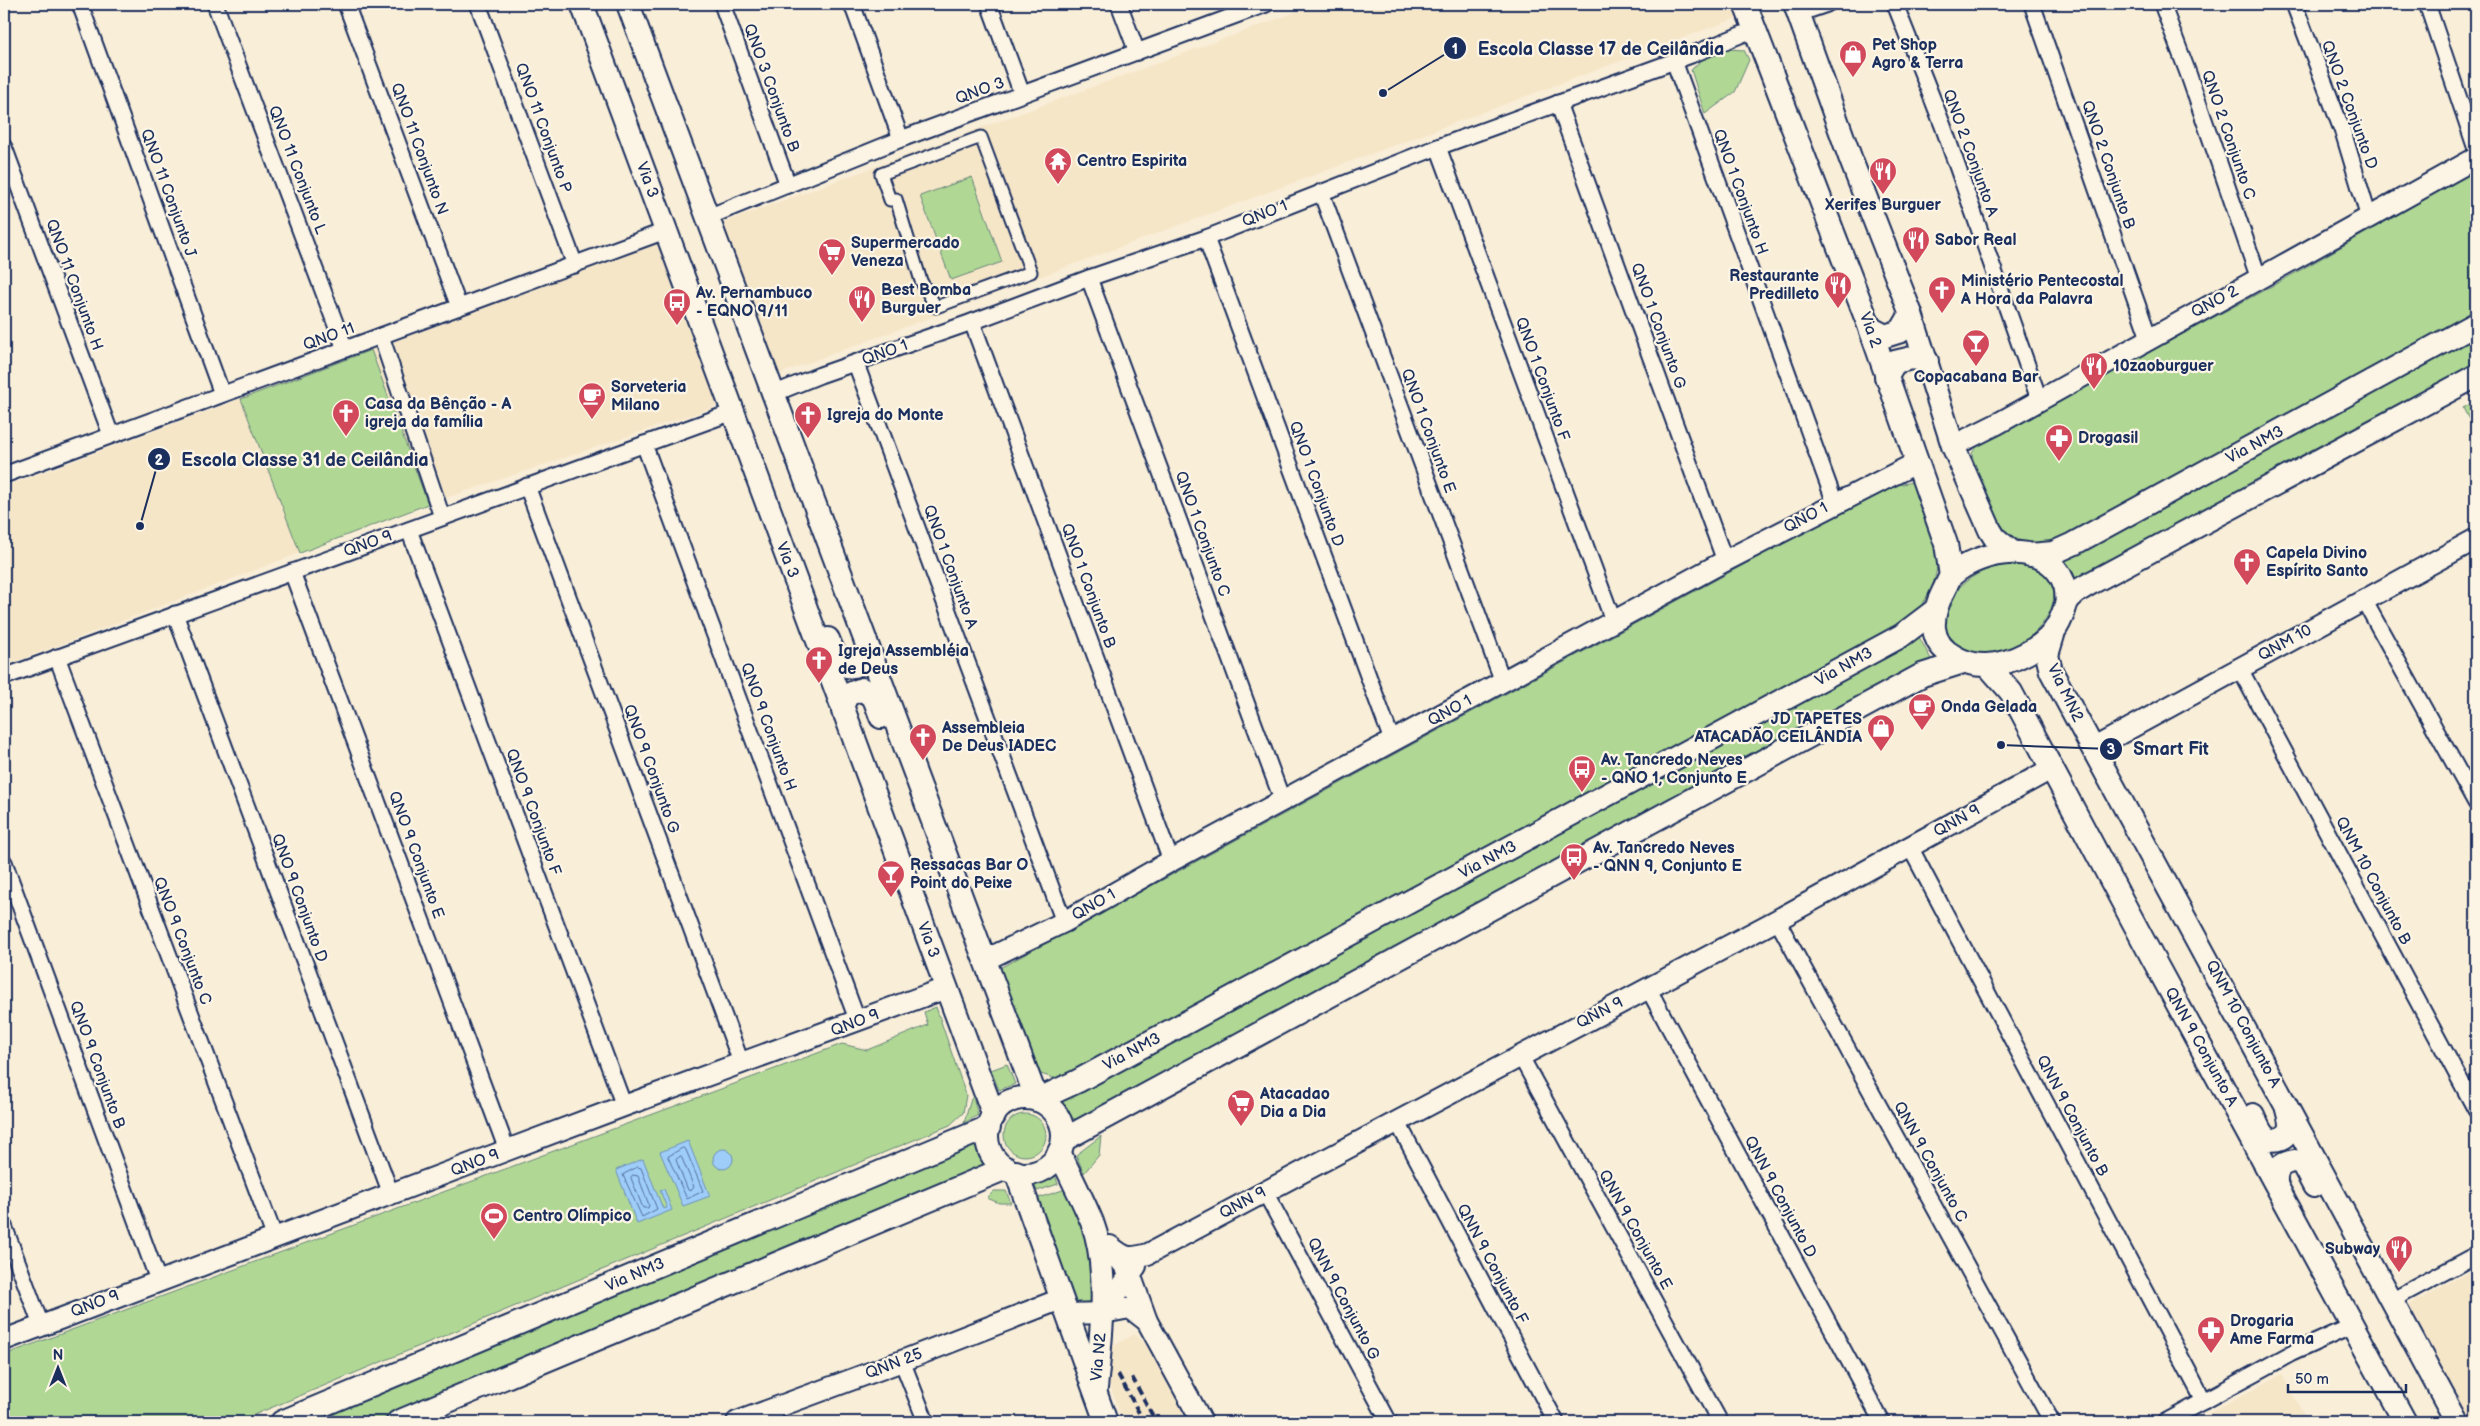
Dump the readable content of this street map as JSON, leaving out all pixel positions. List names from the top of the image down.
{
  "streets": {
    "main road": [
      "Via 3",
      "Via 2",
      "Via NM3",
      "Via MN2",
      "QNM 10 Conjunto A",
      "QNN 9 Conjunto A",
      "Via N2"
    ],
    "street": [
      "QNO 3 Conjunto B",
      "QNO 3",
      "QNO 2 Conjunto D",
      "QNO 11 Conjunto P",
      "QNO 2 Conjunto C",
      "QNO 11 Conjunto N",
      "QNO 2 Conjunto A",
      "QNO 2 Conjunto B",
      "QNO 11 Conjunto L",
      "QNO 1 Conjunto H",
      "QNO 11 Conjunto J",
      "QNO 1",
      "QNO 11 Conjunto H",
      "QNO 2",
      "QNO 1 Conjunto G",
      "QNO 11",
      "QNO 1 Conjunto F",
      "QNO 1 Conjunto E",
      "QNO 1 Conjunto D",
      "QNO 1 Conjunto C",
      "QNO 9",
      "QNO 1 Conjunto A",
      "QNO 1 Conjunto B",
      "QNM 10",
      "QNO 9 Conjunto H",
      "QNO 9 Conjunto G",
      "QNO 9 Conjunto F",
      "QNN 9",
      "QNO 9 Conjunto E",
      "QNM 10 Conjunto B",
      "QNO 9 Conjunto D",
      "QNO 9 Conjunto C",
      "QNO 9 Conjunto B",
      "QNN 9 Conjunto B",
      "QNN 9 Conjunto C",
      "QNN 9 Conjunto D",
      "QNN 9 Conjunto E",
      "QNN 9 Conjunto F",
      "QNN 9 Conjunto G",
      "QNN 25"
    ]
  },
  "crossings": [
    ["QNO 3 Conjunto B", "QNO 3"],
    ["QNO 2 Conjunto D", "QNO 2"],
    ["QNO 11 Conjunto P", "QNO 11"],
    ["QNO 2 Conjunto C", "QNO 2"],
    ["QNO 11 Conjunto N", "QNO 11"],
    ["QNO 2 Conjunto A", "QNO 2"],
    ["QNO 2 Conjunto B", "QNO 2"],
    ["QNO 11 Conjunto L", "QNO 11"],
    ["Via 3", "QNO 11"],
    ["Via 3", "Via NM3"],
    ["Via 3", "QNO 9"],
    ["Via 3", "Via N2"],
    ["QNO 1 Conjunto H", "QNO 1"],
    ["QNO 11 Conjunto J", "QNO 11"],
    ["QNO 1", "QNO 1 Conjunto G"],
    ["QNO 1", "Via 2"],
    ["QNO 1", "QNO 1 Conjunto F"],
    ["QNO 1", "QNO 1 Conjunto E"],
    ["QNO 1", "QNO 1 Conjunto D"],
    ["QNO 1", "QNO 1 Conjunto C"],
    ["QNO 1", "QNO 1 Conjunto A"],
    ["QNO 1", "QNO 1 Conjunto B"],
    ["QNO 11 Conjunto H", "QNO 11"],
    ["Via 2", "Via NM3"],
    ["Via 2", "Via MN2"],
    ["Via NM3", "Via MN2"],
    ["Via NM3", "Via N2"],
    ["QNO 9", "QNO 9 Conjunto H"],
    ["QNO 9", "QNO 9 Conjunto G"],
    ["QNO 9", "QNO 9 Conjunto F"],
    ["QNO 9", "QNO 9 Conjunto E"],
    ["QNO 9", "QNO 9 Conjunto D"],
    ["QNO 9", "QNO 9 Conjunto C"],
    ["QNO 9", "QNO 9 Conjunto B"],
    ["QNM 10", "Via MN2"],
    ["QNM 10", "QNM 10 Conjunto B"],
    ["QNM 10", "QNM 10 Conjunto A"],
    ["Via MN2", "QNM 10 Conjunto A"],
    ["QNN 9", "QNN 9 Conjunto A"],
    ["QNN 9", "QNN 9 Conjunto B"],
    ["QNN 9", "QNN 9 Conjunto C"],
    ["QNN 9", "QNN 9 Conjunto D"],
    ["QNN 9", "QNN 9 Conjunto E"],
    ["QNN 9", "QNN 9 Conjunto F"],
    ["QNN 9", "QNN 9 Conjunto G"],
    ["QNN 9", "Via N2"],
    ["Via N2", "QNN 25"]
  ],
  "places": {
    "shop": ["Pet Shop Agro & Terra", "JD TAPETES ATACADÃO CEILÂNDIA"],
    "other": ["Escola Classe 17 de Ceilândia", "Escola Classe 31 de Ceilândia", "Smart Fit"],
    "temple": ["Centro Espirita"],
    "restaurant": [
      "Xerifes Burguer",
      "Sabor Real",
      "Restaurante Predilleto",
      "Best Bomba Burguer",
      "10zaoburguer",
      "Subway"
    ],
    "supermarket": ["Supermercado Veneza", "Atacadao Dia a Dia"],
    "church": [
      "Ministério Pentecostal A Hora da Palavra",
      "Casa da Bênção - A igreja da família",
      "Igreja do Monte",
      "Capela Divino Espírito Santo",
      "Igreja Assembléia de Deus",
      "Assembleia De Deus IADEC"
    ],
    "bus stop": ["Av. Pernambuco - EQNO 9/11", "Av. Tancredo Neves - QNO 1, Conjunto E", "Av. Tancredo Neves - QNN 9, Conjunto E"],
    "bar": ["Copacabana Bar", "Ressacas Bar O Point do Peixe"],
    "cafe": ["Sorveteria Milano", "Onda Gelada"],
    "pharmacy": ["Drogasil", "Drogaria Ame Farma"],
    "sports": ["Centro Olímpico"]
  },
  "scale_bar": "50 m",
  "north": "top"
}
